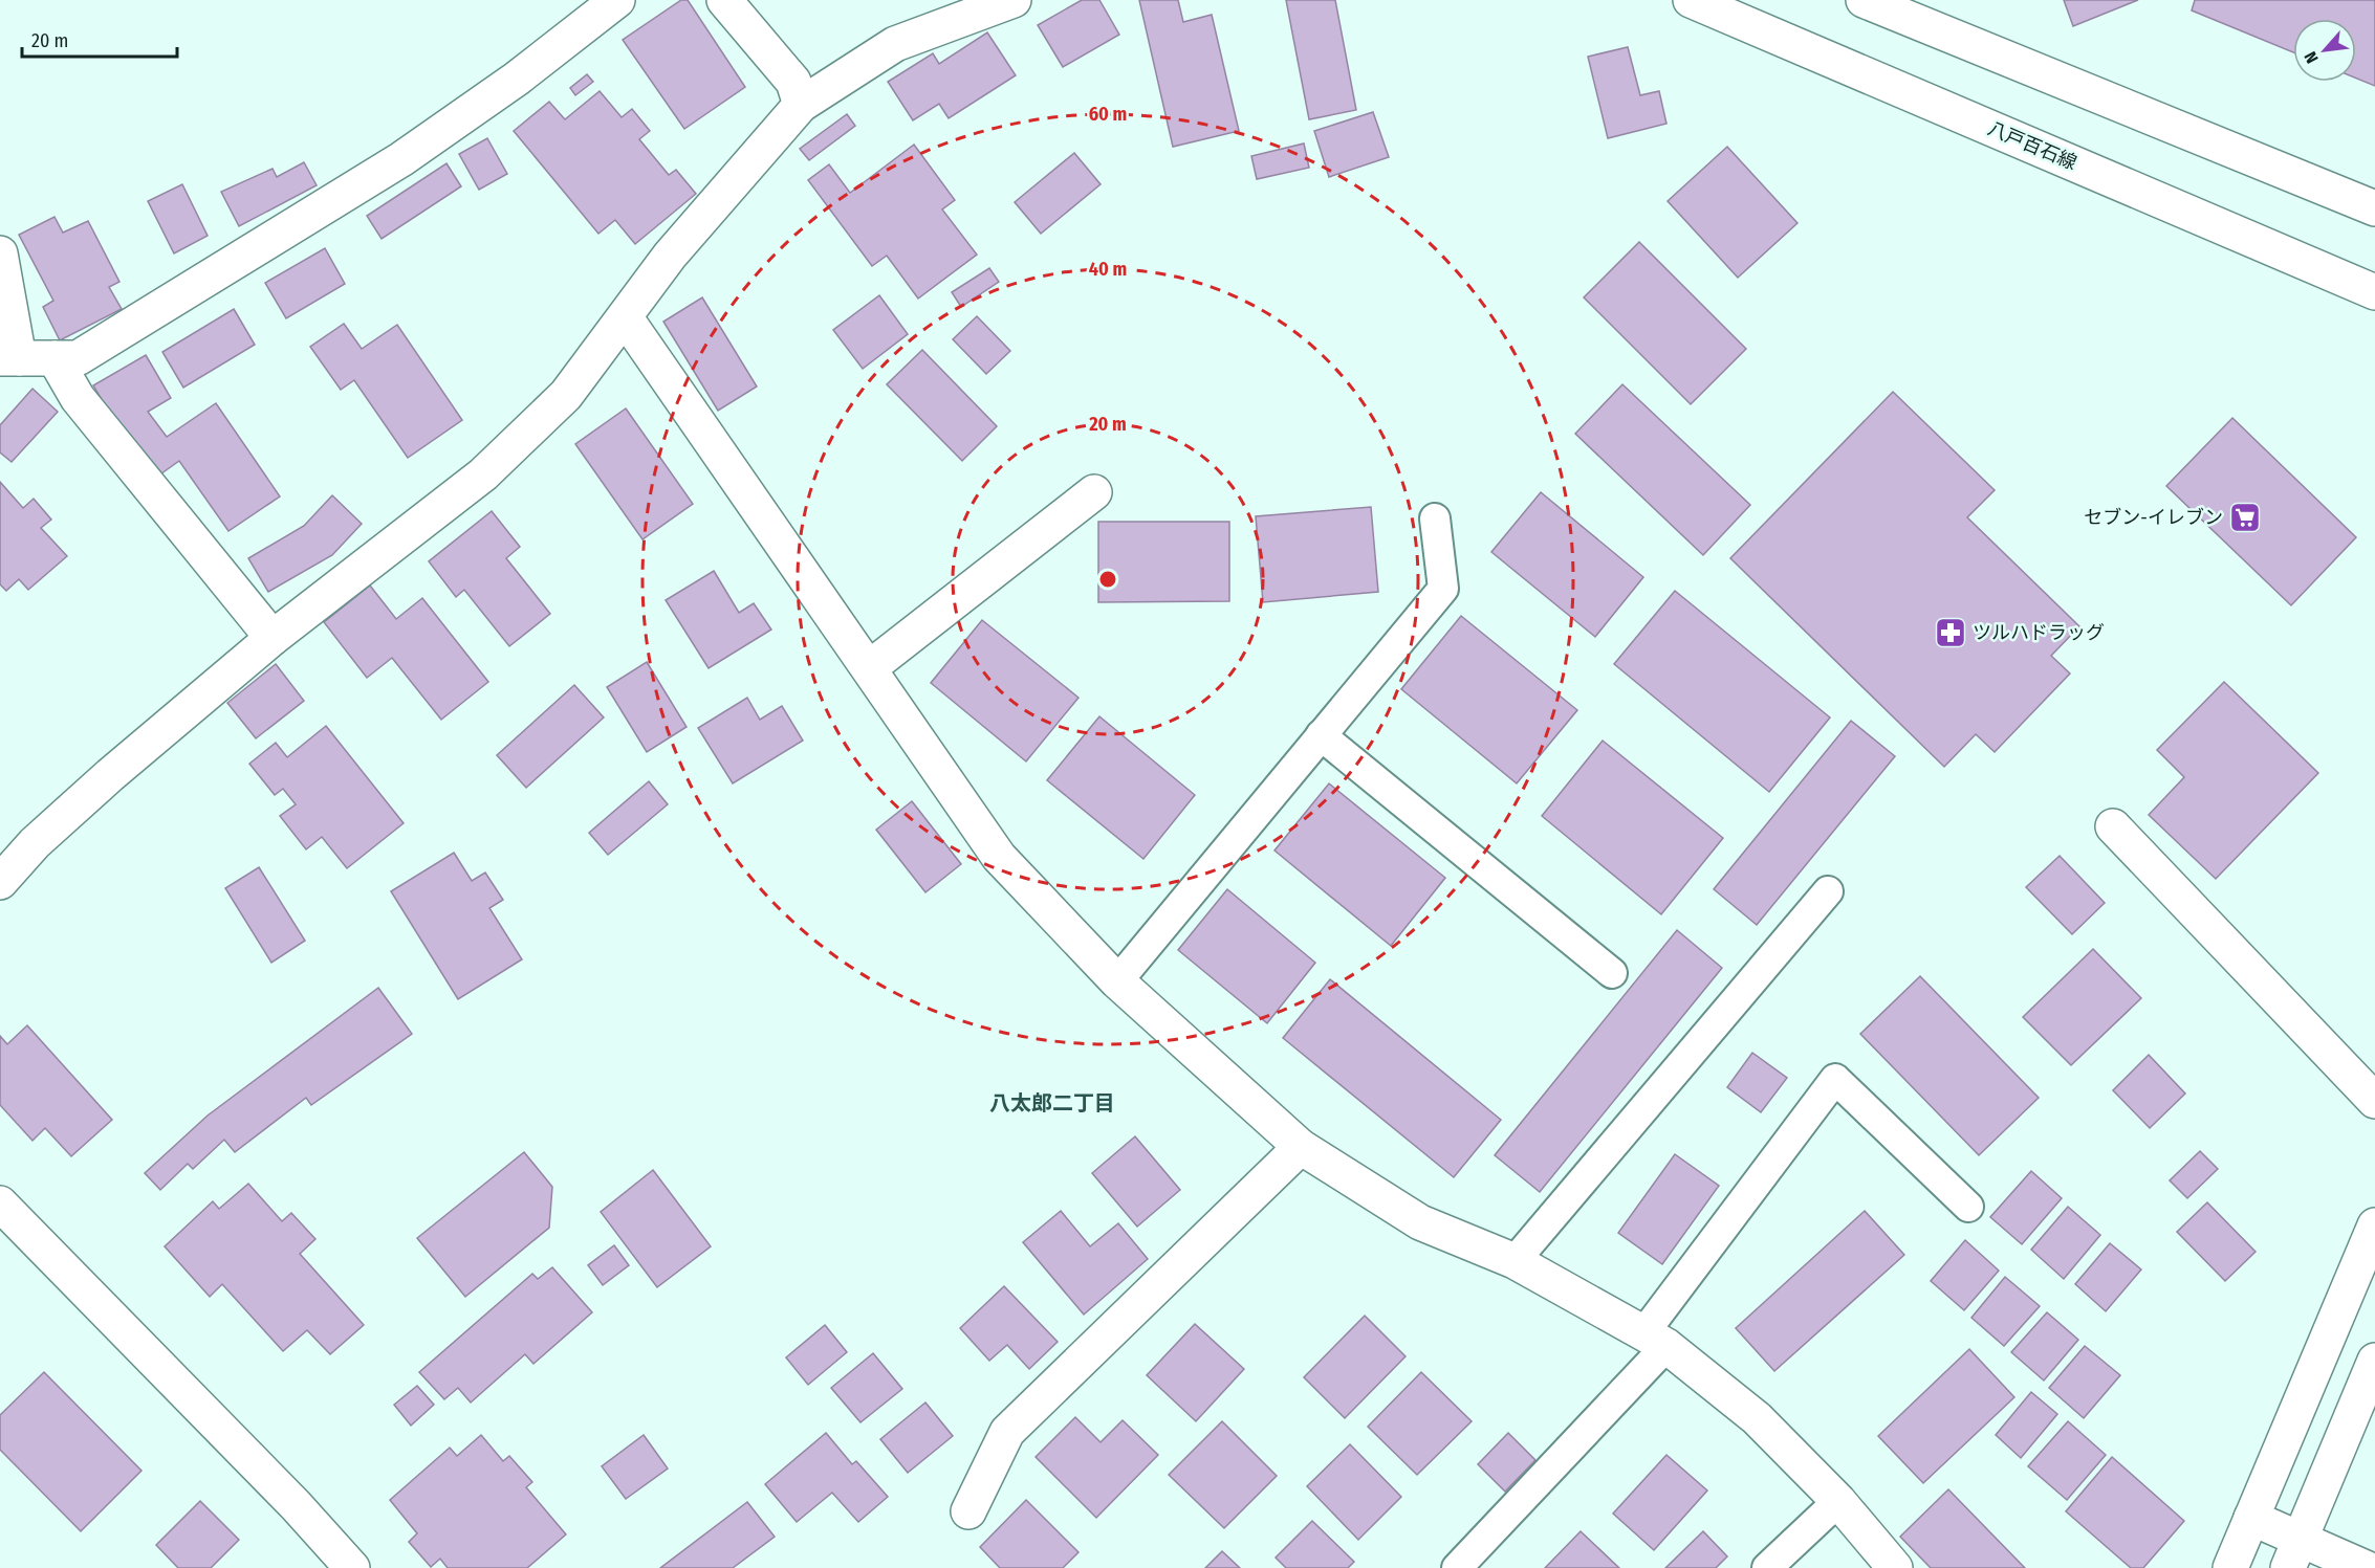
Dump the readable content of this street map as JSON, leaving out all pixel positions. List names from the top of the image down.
{
  "streets": {
    "street": ["八戸百石線"]
  },
  "districts": ["八太郎二丁目"],
  "places": {
    "supermarket": ["セブン-イレブン"],
    "pharmacy": ["ツルハドラッグ"]
  },
  "scale_bar": "20 m",
  "north": "bottom left",
  "rings": ["60 m", "40 m", "20 m"]
}
